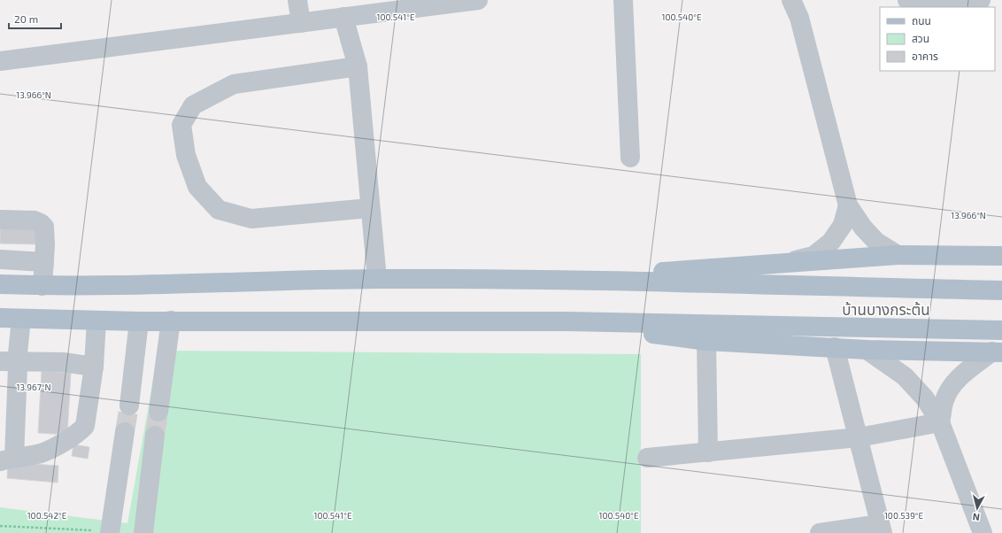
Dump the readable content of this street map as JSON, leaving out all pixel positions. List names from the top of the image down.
{
  "districts": ["บ้านบางกระต้น"],
  "legend": ["ถนน", "สวน", "อาคาร"],
  "scale_bar": "20 m",
  "north": "bottom",
  "coordinates": [
    "100.541°E",
    "100.540°E",
    "13.966°N",
    "13.967°N",
    "100.542°E",
    "100.539°E"
  ]
}
